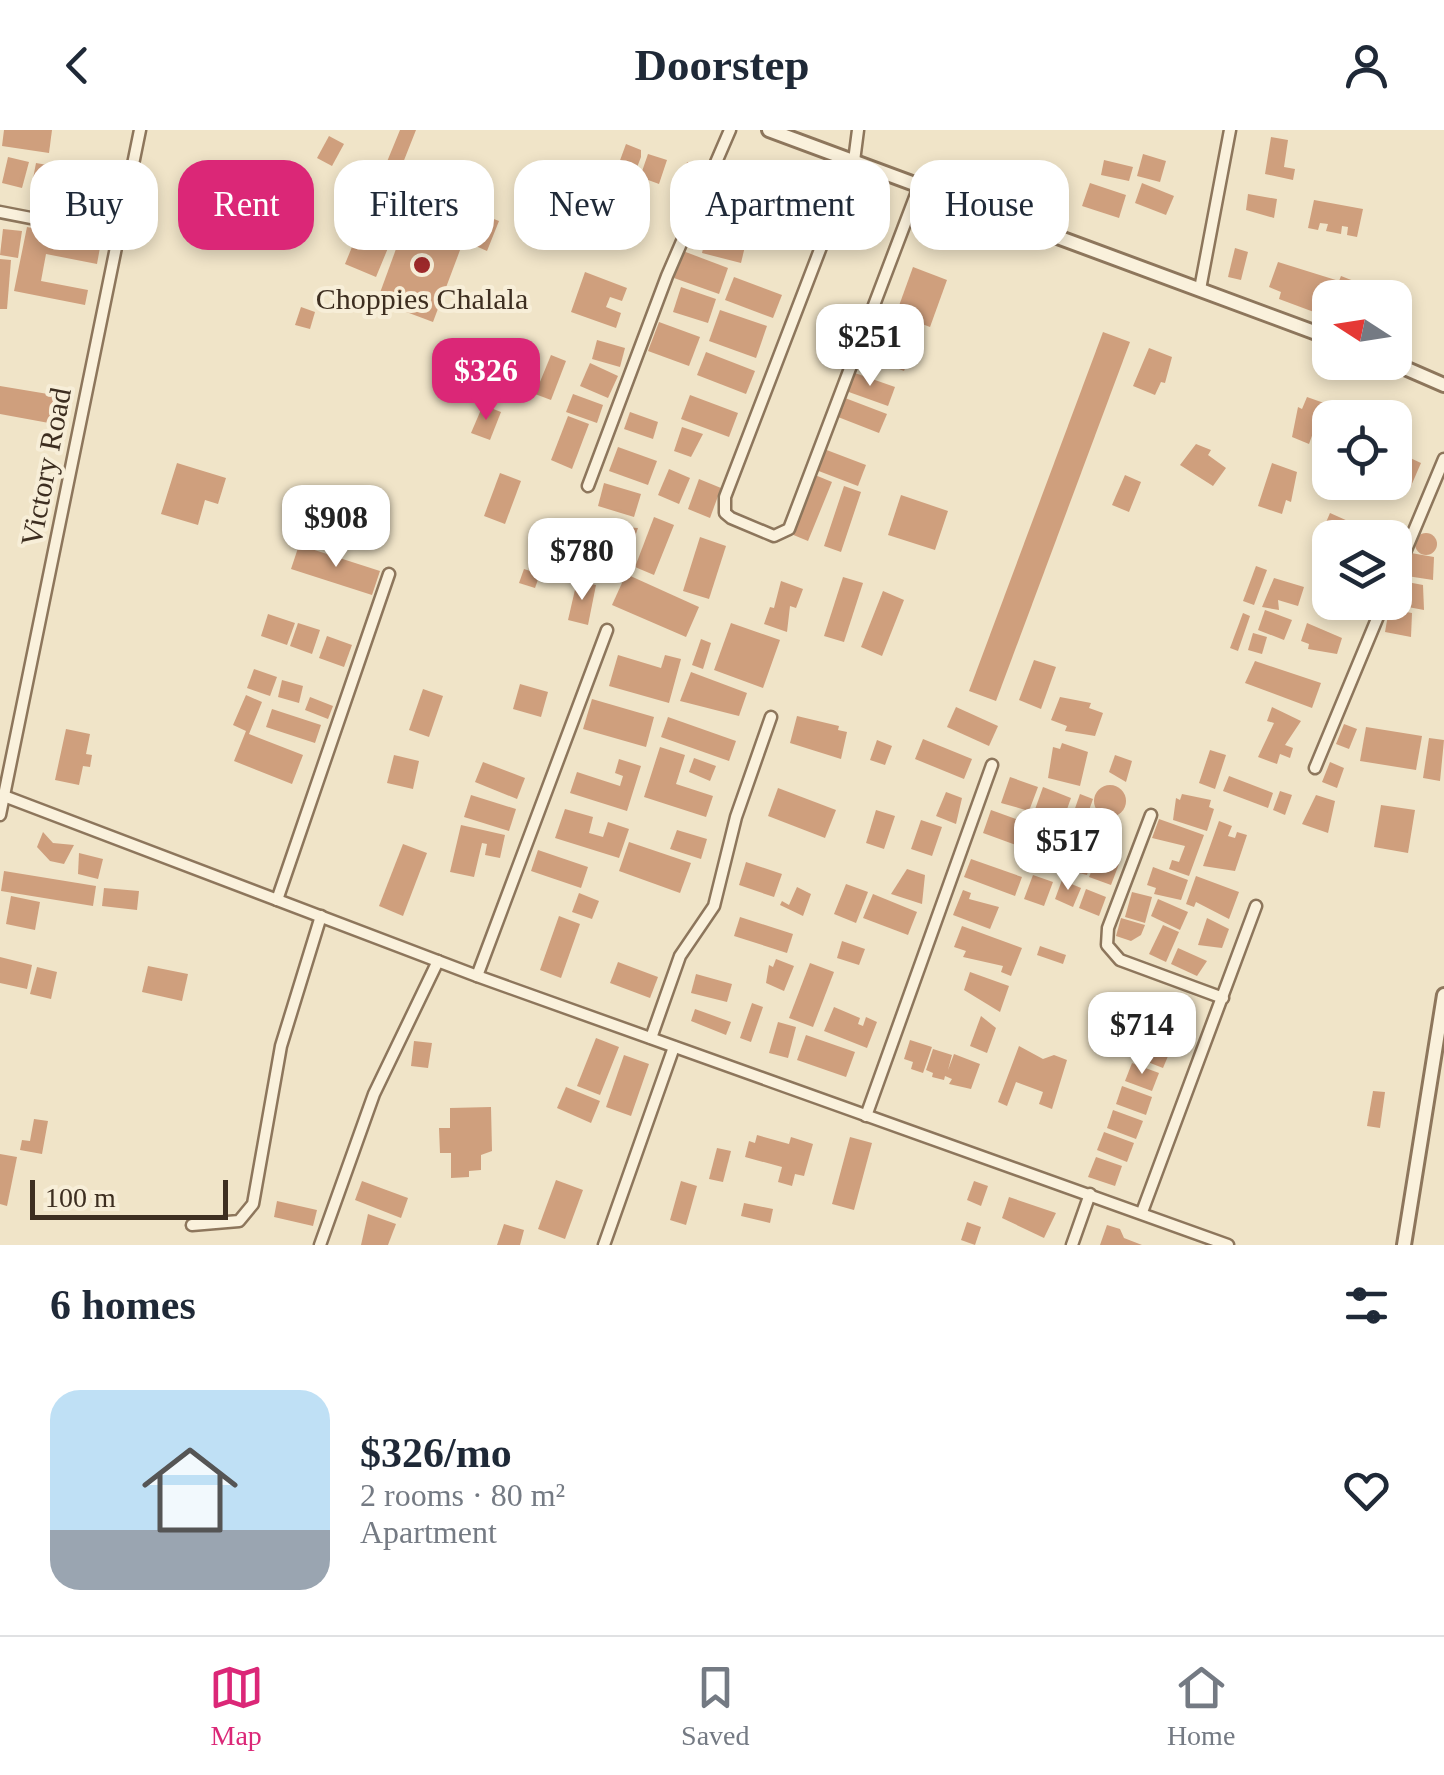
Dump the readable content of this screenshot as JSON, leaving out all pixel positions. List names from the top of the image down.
{
  "streets": {
    "street": ["Victory Road"]
  },
  "places": ["Choppies Chalala"],
  "scale_bar": "100 m",
  "north": "left",
  "page": {
    "header": "Doorstep",
    "chip": [
      "Buy",
      "Rent",
      "Filters",
      "New",
      "Apartment",
      "House"
    ],
    "price": [
      "$251",
      "$326",
      "$908",
      "$780",
      "$517",
      "$714"
    ],
    "scale": "100 m",
    "heading": "6 homes",
    "list": [
      {
        "name": "$326/mo",
        "note": "2 rooms · 80 m² · Apartment"
      }
    ],
    "tabs": ["Map", "Saved", "Home"]
  }
}
